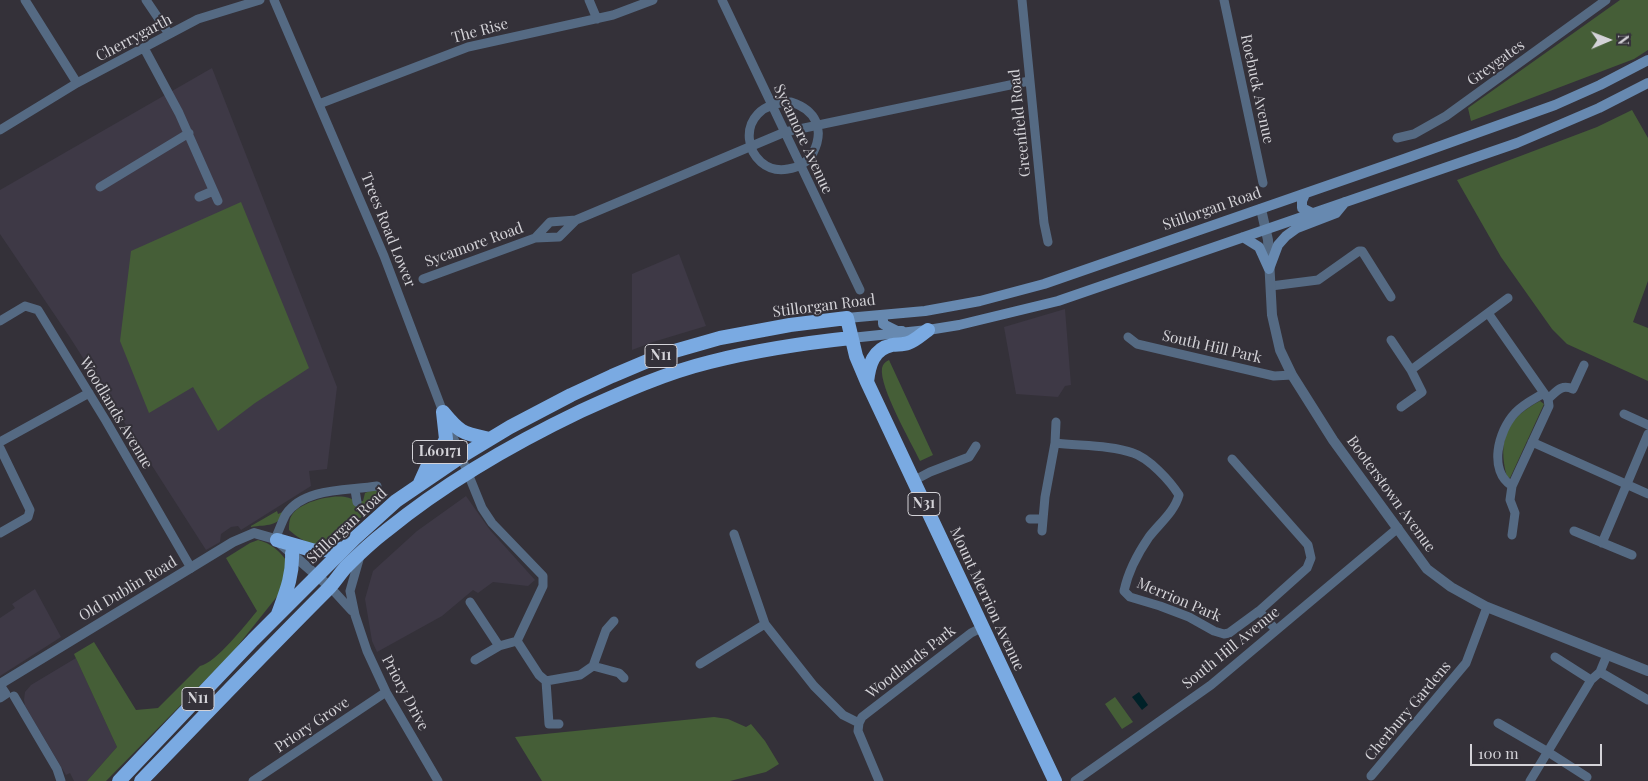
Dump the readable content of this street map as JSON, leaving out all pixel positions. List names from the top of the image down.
{
  "streets": {
    "highway": [
      "Stillorgan Road",
      "N11",
      "L60171",
      "N31",
      "Mount Merrion Avenue"
    ],
    "street": [
      "The Rise",
      "Cherrygarth",
      "Greygates",
      "Roebuck Avenue",
      "Greenfield Road",
      "Sycamore Avenue",
      "Trees Road Lower",
      "Sycamore Road",
      "South Hill Park",
      "Woodlands Avenue",
      "Booterstown Avenue",
      "Old Dublin Road",
      "Merrion Park",
      "South Hill Avenue",
      "Woodlands Park",
      "Priory Drive",
      "Cherbury Gardens",
      "Priory Grove"
    ]
  },
  "crossings": [
    ["The Rise", "Trees Road Lower"],
    ["Greenfield Road", "Sycamore Road"],
    ["Sycamore Avenue", "Sycamore Road"],
    ["Stillorgan Road", "Trees Road Lower"],
    ["Stillorgan Road", "N11"],
    ["Stillorgan Road", "L60171"],
    ["Stillorgan Road", "Booterstown Avenue"],
    ["Stillorgan Road", "Old Dublin Road"],
    ["Stillorgan Road", "Mount Merrion Avenue"],
    ["Stillorgan Road", "Priory Drive"],
    ["Trees Road Lower", "L60171"],
    ["South Hill Park", "Booterstown Avenue"],
    ["N11", "Old Dublin Road"],
    ["Woodlands Avenue", "Old Dublin Road"],
    ["Booterstown Avenue", "South Hill Avenue"],
    ["Booterstown Avenue", "Cherbury Gardens"],
    ["Old Dublin Road", "Priory Drive"],
    ["Mount Merrion Avenue", "Woodlands Park"],
    ["Priory Drive", "Priory Grove"]
  ],
  "scale_bar": "100 m",
  "north": "right"
}
